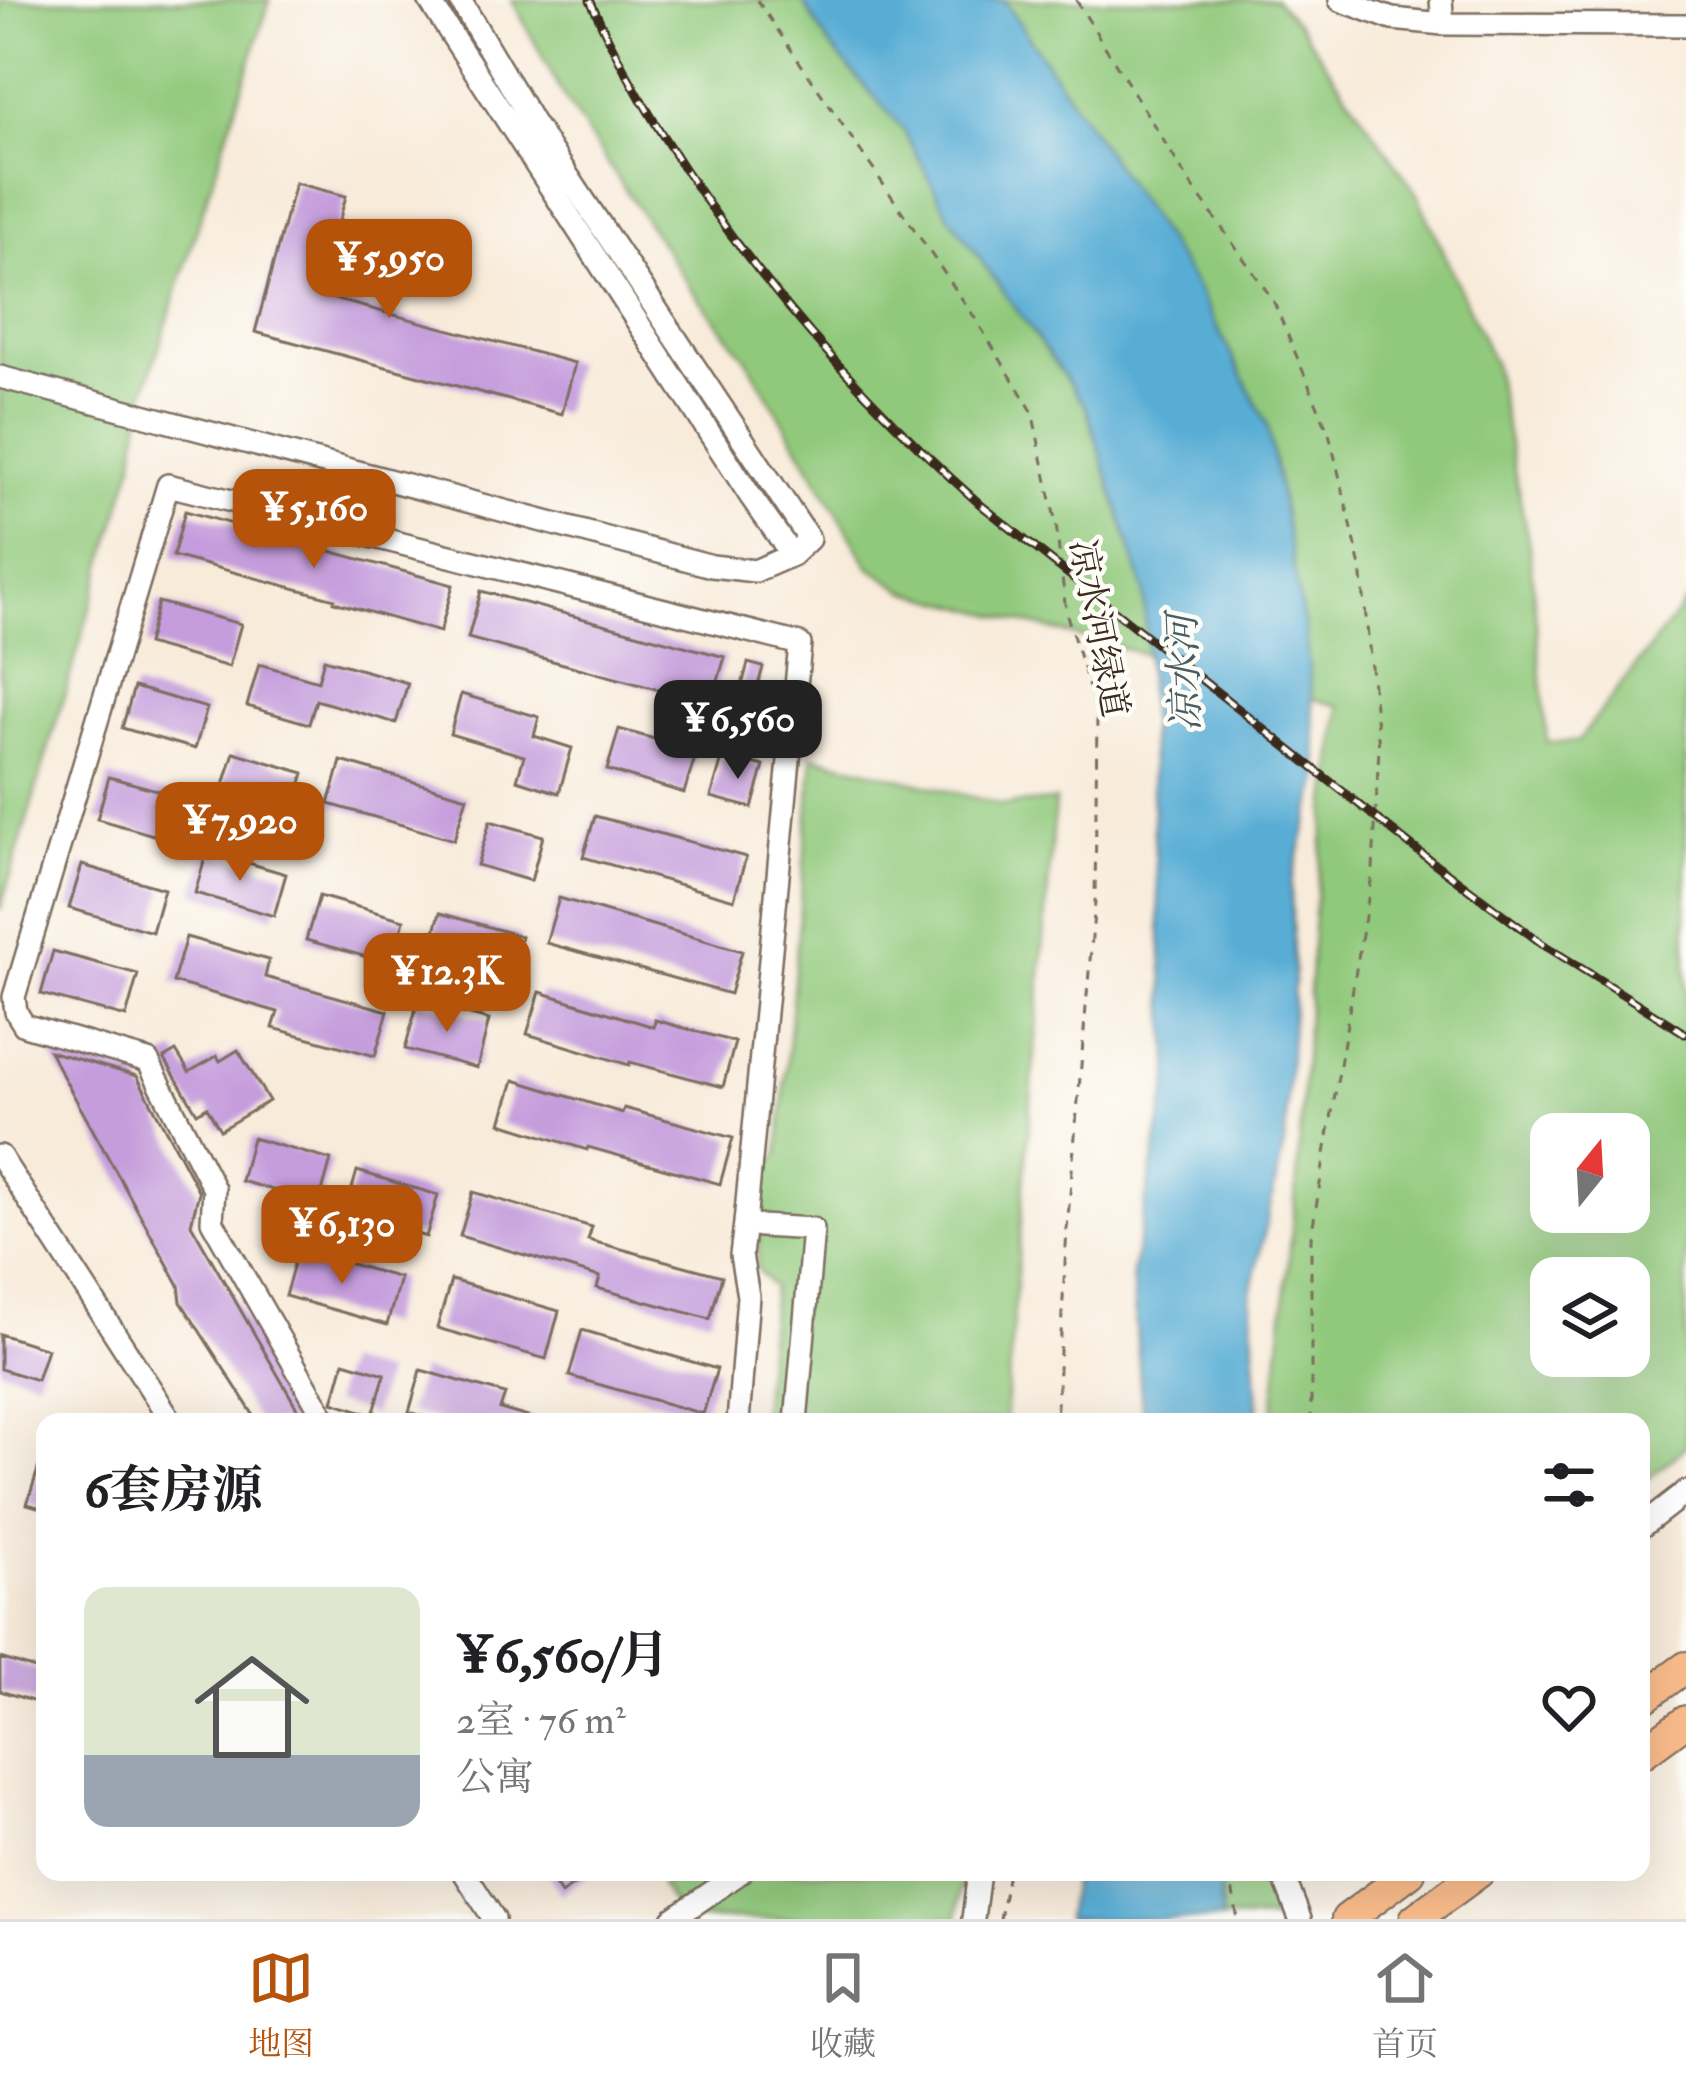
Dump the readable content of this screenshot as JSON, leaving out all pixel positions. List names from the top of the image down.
{
  "streets": {
    "path": ["凉水河绿道"]
  },
  "water": ["凉水河"],
  "north": "top",
  "page": {
    "price": [
      "¥5,950",
      "¥5,160",
      "¥6,560",
      "¥7,920",
      "¥12.3K",
      "¥6,130"
    ],
    "heading": "6套房源",
    "list": [
      {
        "name": "¥6,560/月",
        "note": "2室 · 76 m² · 公寓"
      }
    ],
    "tabs": ["地图", "收藏", "首页"]
  }
}
